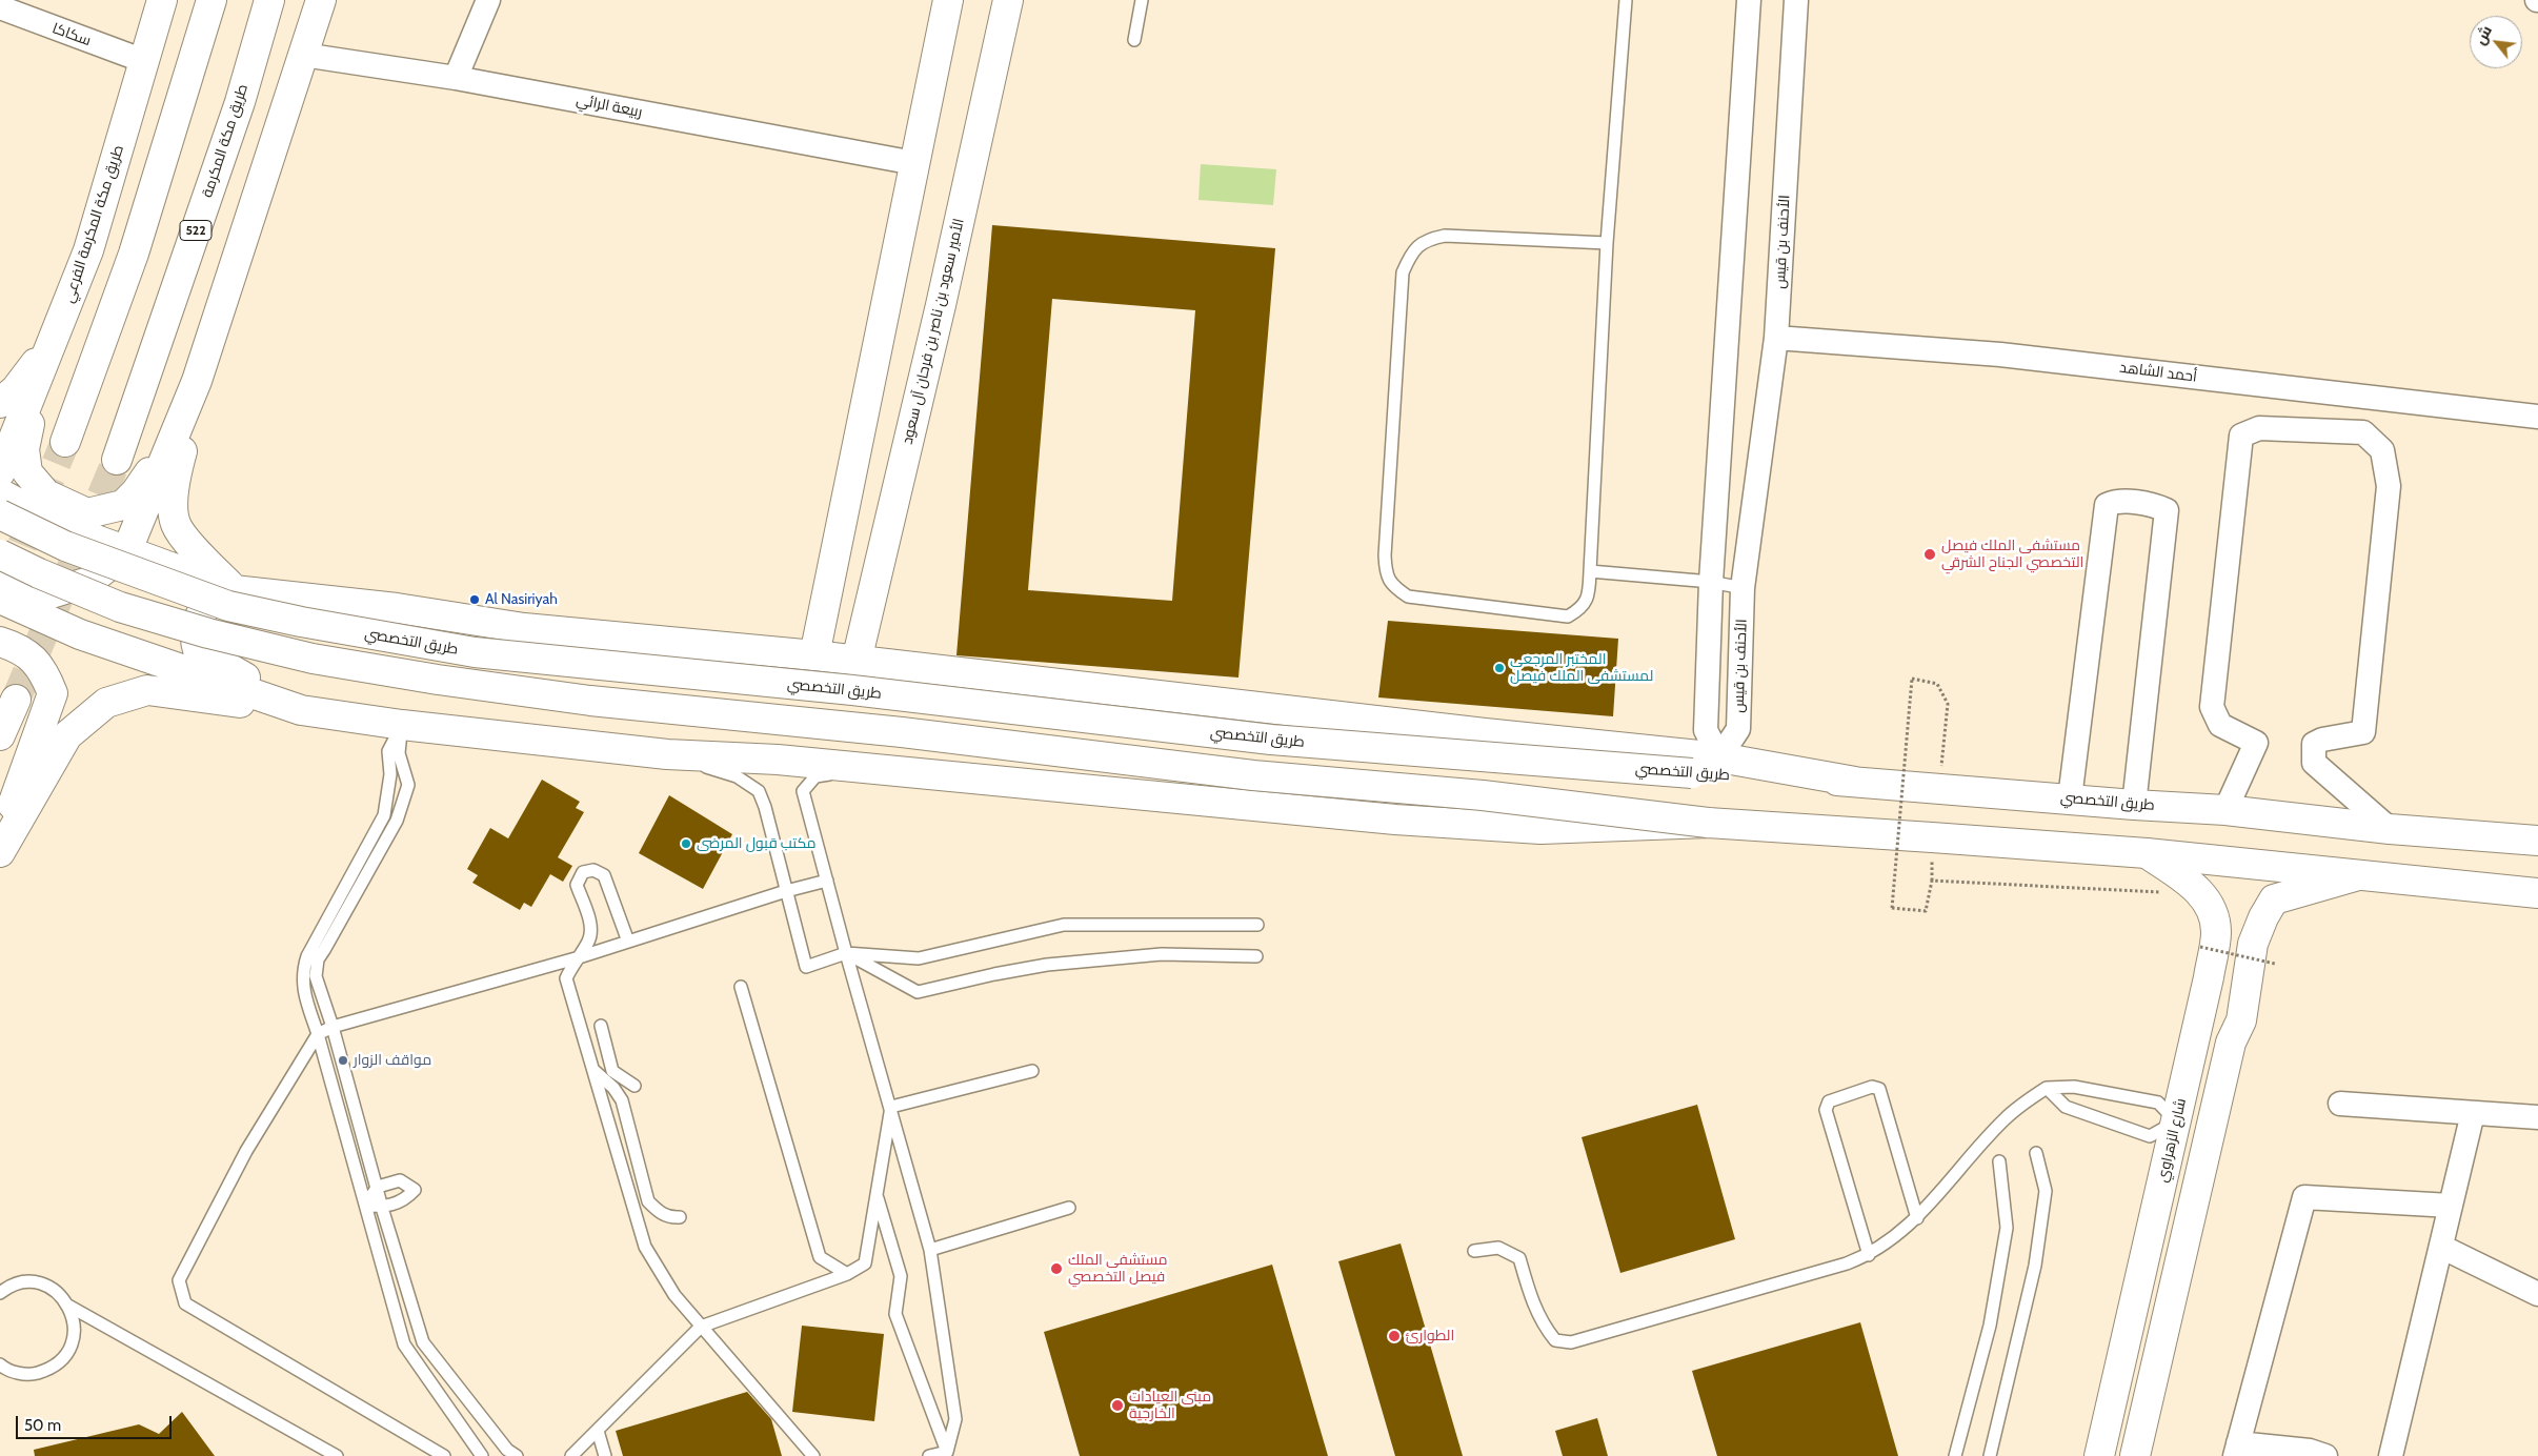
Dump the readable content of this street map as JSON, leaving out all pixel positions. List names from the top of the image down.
{
  "streets": {
    "main road": [
      "طريق مكة المكرمة",
      "طريق مكة المكرمة الفرعي",
      "522",
      "الأمير سعود بن ناصر بن فرحان آل سعود",
      "طريق التخصصي",
      "شارع الزهراوي"
    ],
    "street": [
      "سكاكا",
      "ربيعة الرائي",
      "الأحنف بن قيس",
      "أحمد الشاهد"
    ]
  },
  "crossings": [
    ["سكاكا", "طريق مكة المكرمة الفرعي"],
    ["الأحنف بن قيس", "أحمد الشاهد"]
  ],
  "places": [
    "مستشفى الملك فيصل التخصصي الجناح الشرقي",
    "Al Nasiriyah",
    "المختبر المرجعي لمستشفى الملك فيصل",
    "مكتب قبول المرضى",
    "مواقف الزوار",
    "مستشفى الملك فيصل التخصصي",
    "الطوارئ",
    "مبنى العيادات الخارجية"
  ],
  "scale_bar": "50 m",
  "north": "top left"
}
